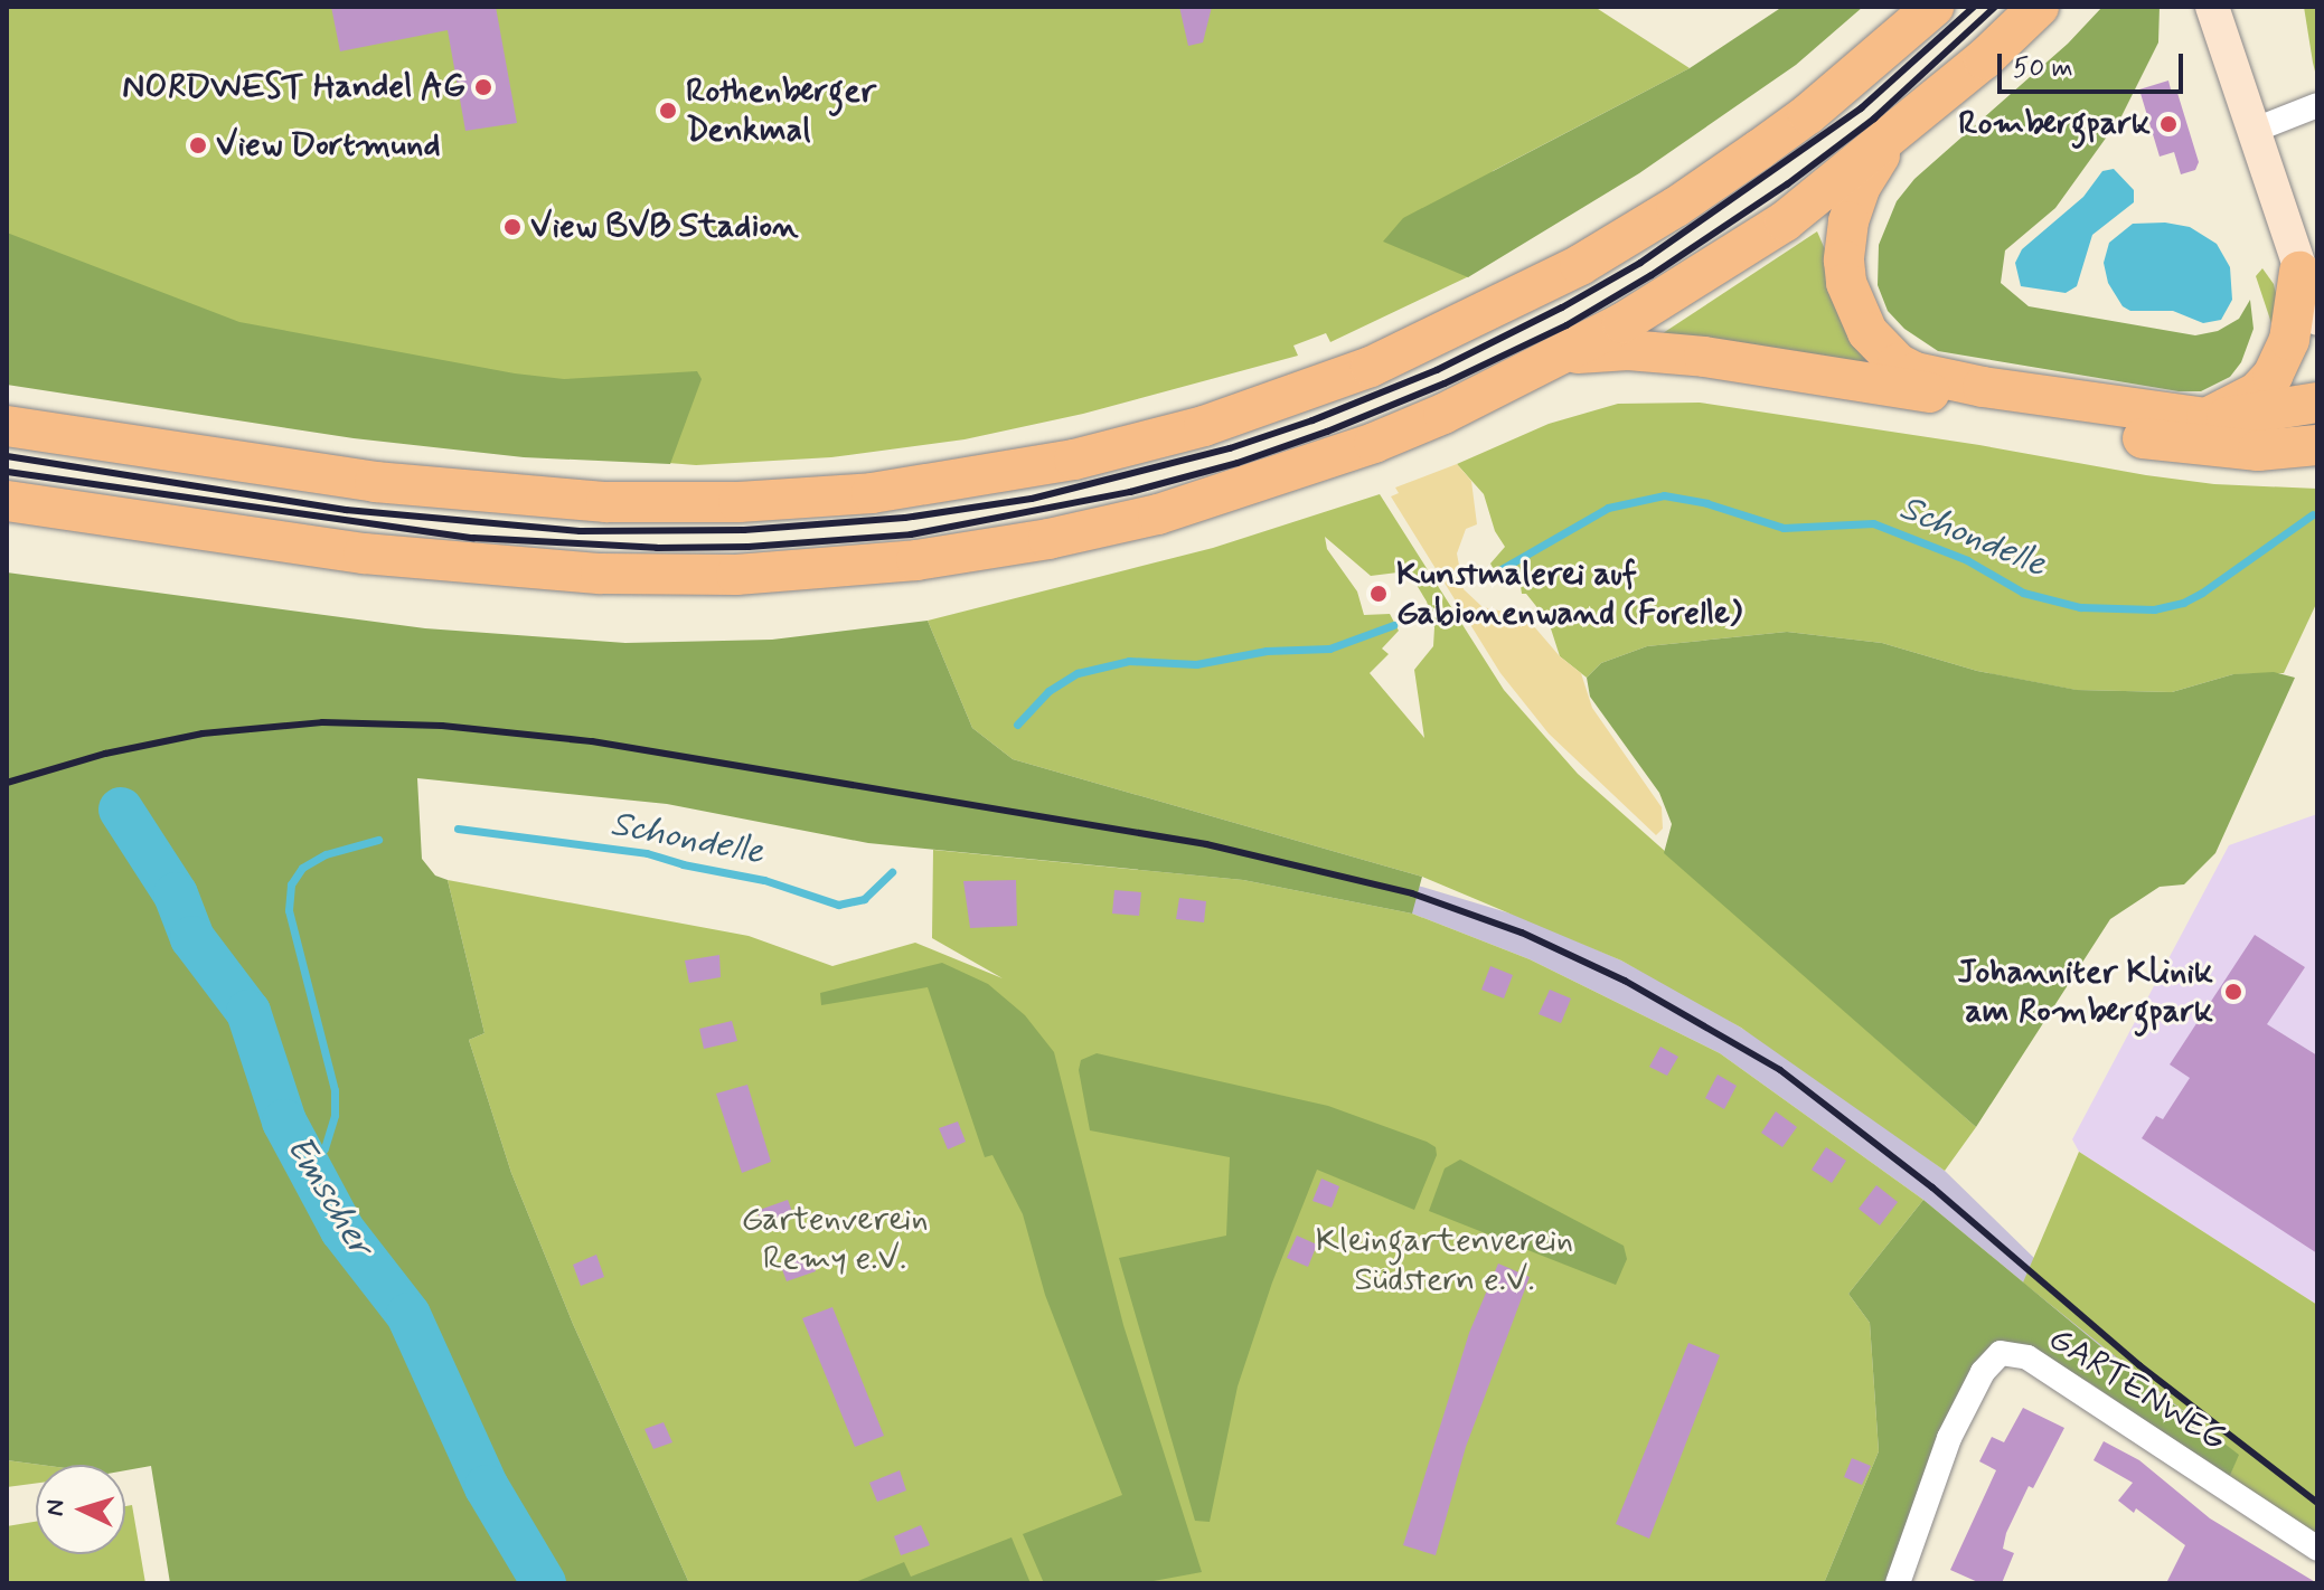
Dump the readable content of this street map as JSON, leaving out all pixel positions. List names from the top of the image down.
{
  "streets": {
    "street": ["GARTENWEG"]
  },
  "water": ["Schondelle", "Emscher"],
  "parks": ["Gartenverein Remy e.V.", "Kleingartenverein Südstern e.V."],
  "places": [
    "NORDWEST Handel AG",
    "Rothenberger Denkmal",
    "Rombergpark",
    "View Dortmund",
    "View BVB Stadion",
    "Kunstmalerei auf Gabionenwand (Forelle)",
    "Johanniter Klinik am Rombergpark"
  ],
  "scale_bar": "50 m",
  "north": "left"
}
